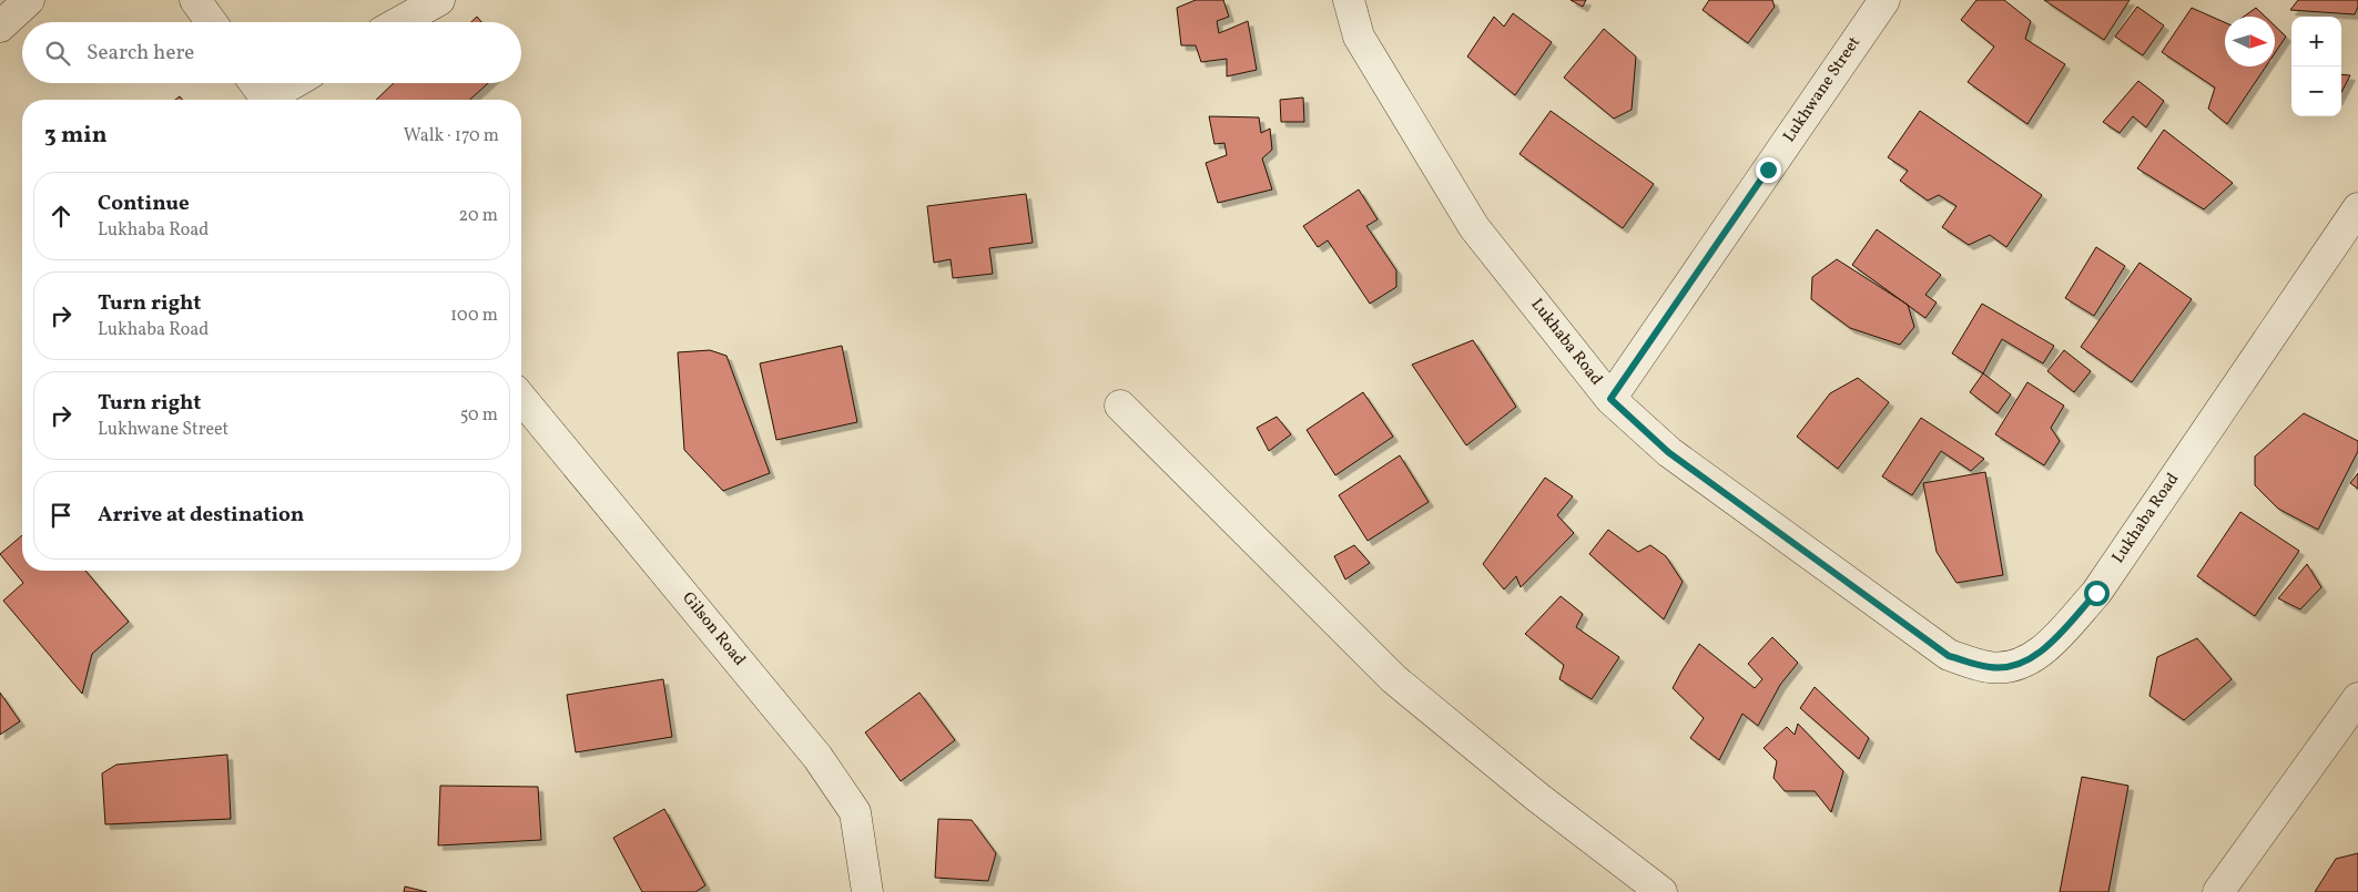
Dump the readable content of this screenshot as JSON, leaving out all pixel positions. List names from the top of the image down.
{
  "streets": {
    "street": ["Lukhwane Street", "Lukhaba Road", "Gilson Road"]
  },
  "crossings": [
    ["Lukhwane Street", "Lukhaba Road"]
  ],
  "north": "right",
  "page": {
    "map_buttons": ["+", "−"],
    "search": "Search here",
    "heading": ["3 min", "Walk · 170 m"],
    "list": [
      ["Continue", "Lukhaba Road", "20 m"],
      ["Turn right", "Lukhaba Road", "100 m"],
      ["Turn right", "Lukhwane Street", "50 m"],
      "Arrive at destination"
    ]
  }
}
